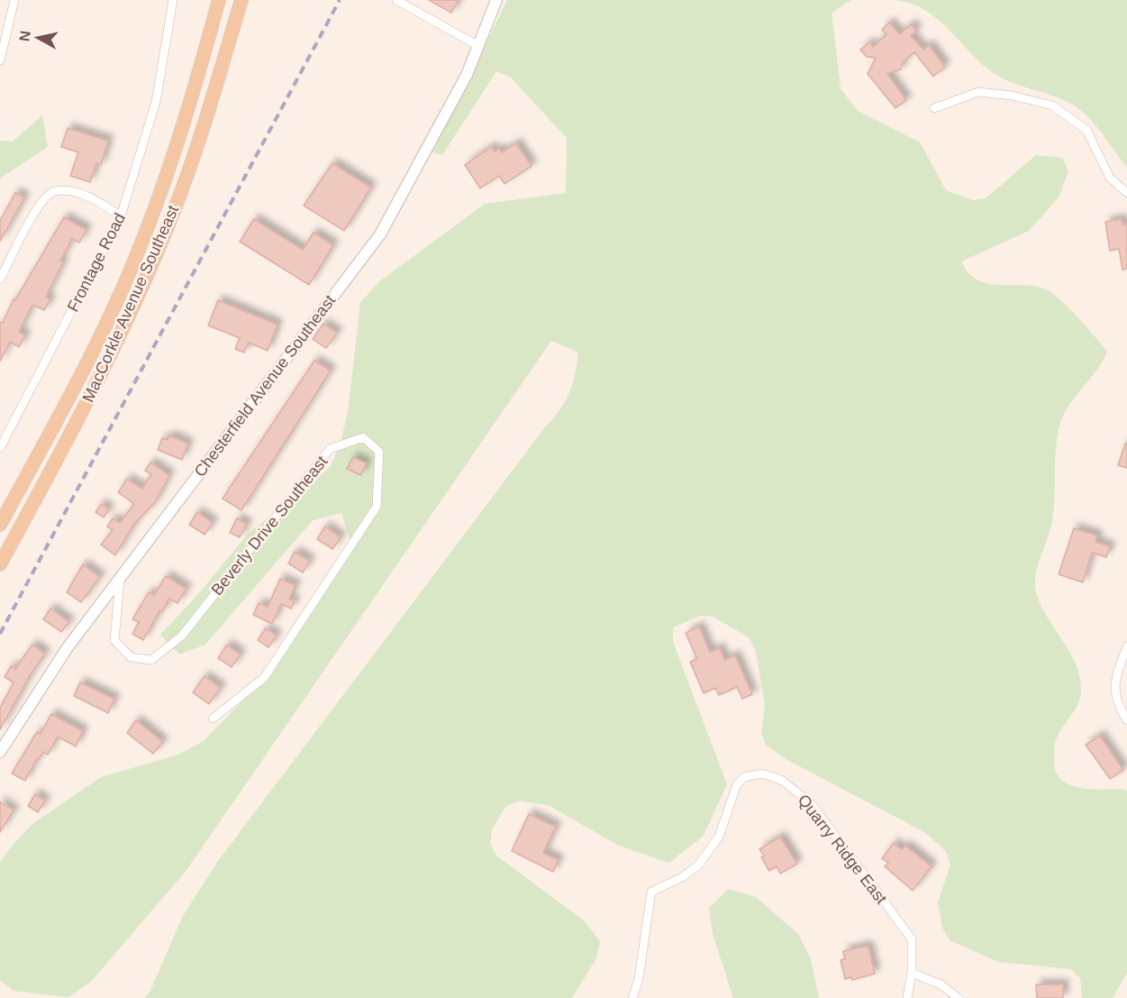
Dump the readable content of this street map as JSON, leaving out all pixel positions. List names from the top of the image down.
{
  "streets": {
    "main road": ["MacCorkle Avenue Southeast"],
    "street": [
      "Frontage Road",
      "Chesterfield Avenue Southeast",
      "Beverly Drive Southeast",
      "Quarry Ridge East"
    ]
  },
  "crossings": [
    ["Chesterfield Avenue Southeast", "Beverly Drive Southeast"]
  ],
  "north": "left"
}
